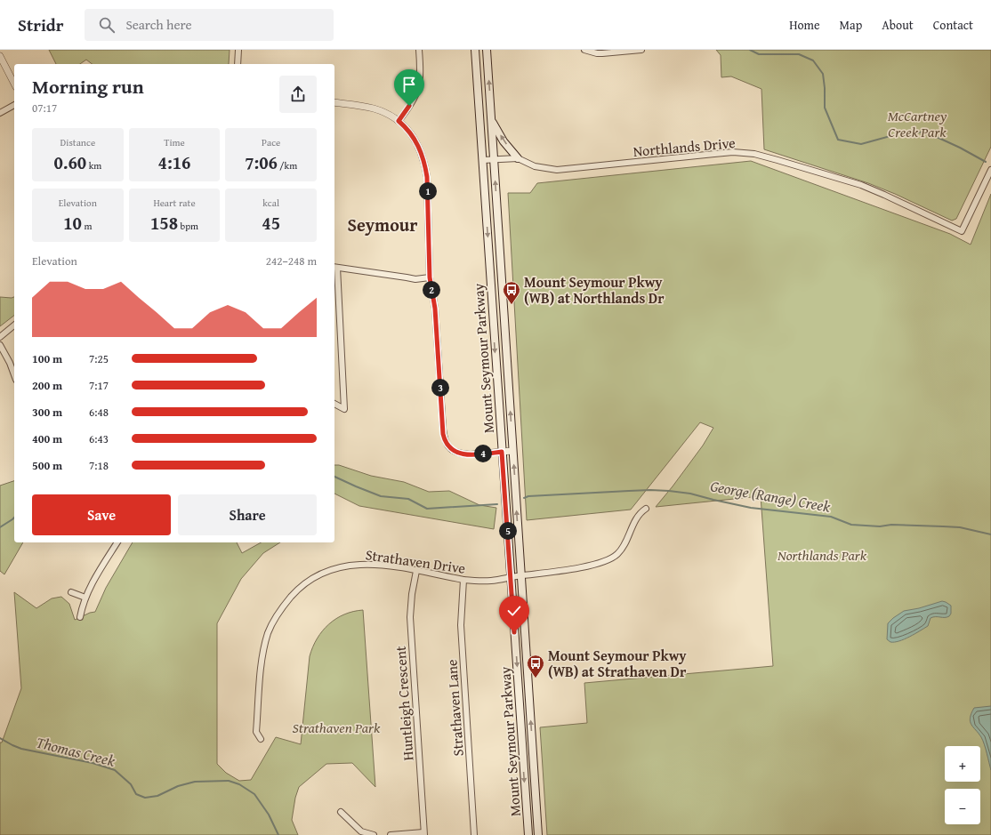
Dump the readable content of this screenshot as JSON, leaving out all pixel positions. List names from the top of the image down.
{
  "streets": {
    "main road": ["Mount Seymour Parkway"],
    "street": [
      "Northlands Drive",
      "Strathaven Drive",
      "Huntleigh Crescent",
      "Strathaven Lane"
    ]
  },
  "crossings": [
    ["Northlands Drive", "Mount Seymour Parkway"],
    ["Mount Seymour Parkway", "Strathaven Drive"],
    ["Strathaven Drive", "Huntleigh Crescent"],
    ["Strathaven Drive", "Strathaven Lane"]
  ],
  "districts": ["Seymour"],
  "water": ["George (Range) Creek", "Thomas Creek"],
  "parks": ["McCartney Creek Park", "Northlands Park", "Strathaven Park"],
  "places": {
    "bus stop": ["Mount Seymour Pkwy (WB) at Northlands Dr", "Mount Seymour Pkwy (WB) at Strathaven Dr"]
  },
  "page": {
    "header": "Stridr",
    "search": "Search here",
    "nav": [
      "Home",
      "Map",
      "About",
      "Contact"
    ],
    "heading": ["Morning run", "07:17"],
    "stats": [
      ["Distance", "0.60 km"],
      ["Time", "4:16"],
      ["Pace", "7:06 /km"],
      ["Elevation", "10 m"],
      ["Heart rate", "158 bpm"],
      ["kcal", "45"]
    ],
    "pins": [
      "1",
      "2",
      "3",
      "4",
      "5"
    ],
    "chart": ["Elevation", "242–248 m"],
    "list": [
      {
        "name": "100 m",
        "note": "7:25"
      },
      {
        "name": "200 m",
        "note": "7:17"
      },
      {
        "name": "300 m",
        "note": "6:48"
      },
      {
        "name": "400 m",
        "note": "6:43"
      },
      {
        "name": "500 m",
        "note": "7:18"
      }
    ],
    "buttons": ["Save", "Share"],
    "map_buttons": ["+", "−"]
  }
}
